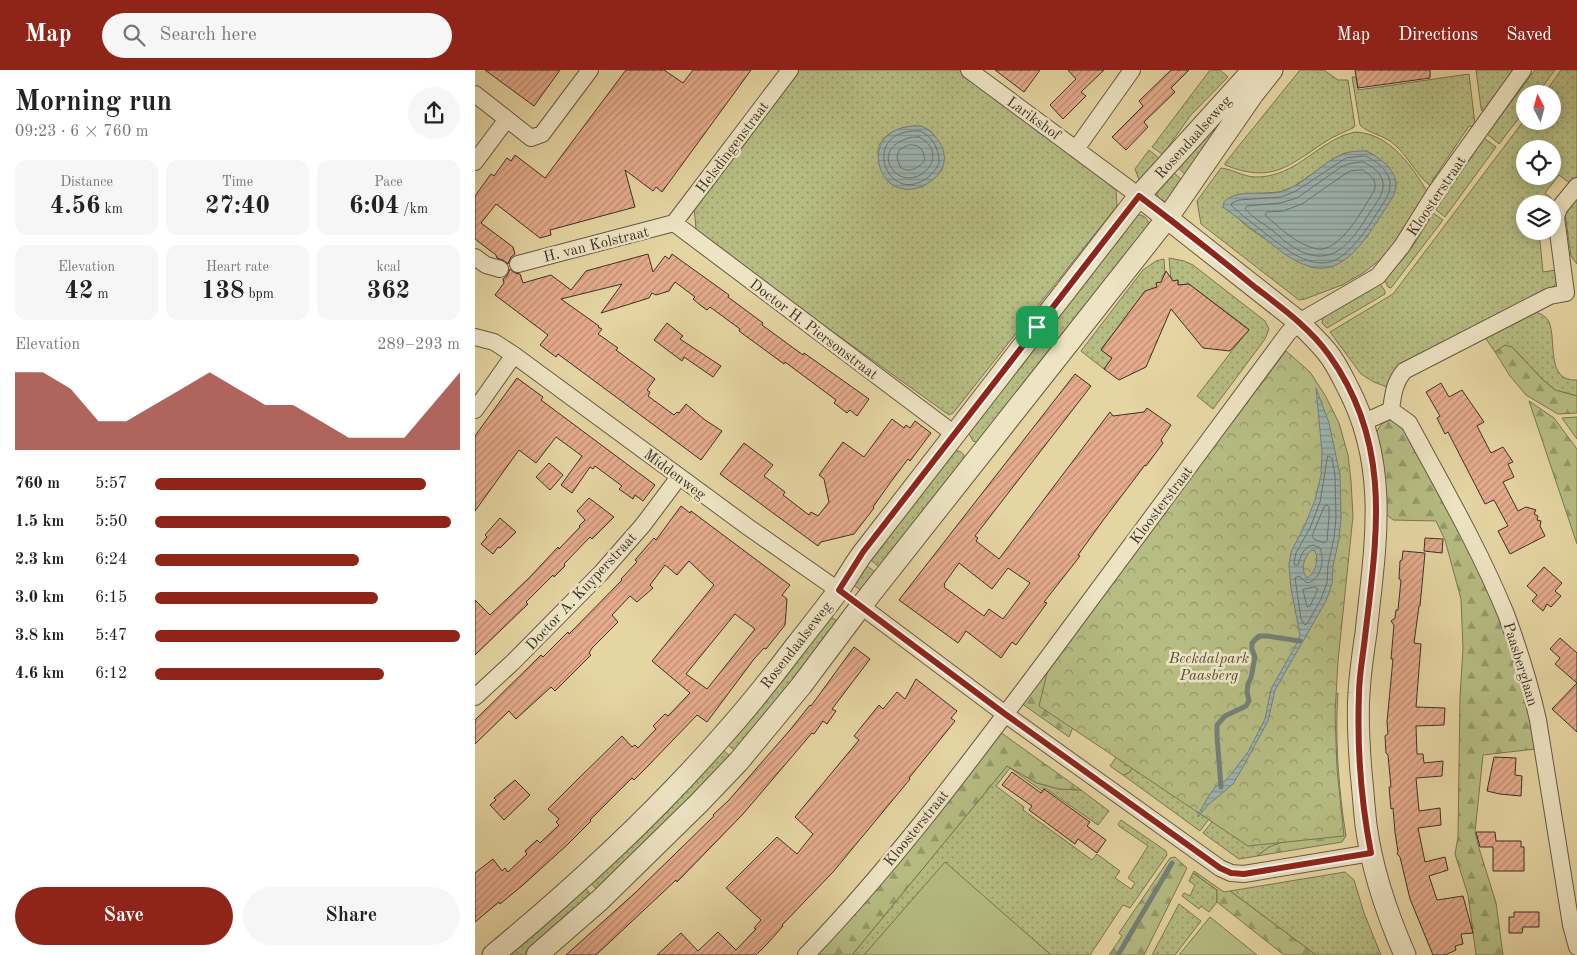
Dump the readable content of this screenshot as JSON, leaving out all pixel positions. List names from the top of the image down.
{
  "streets": {
    "street": [
      "Larikshof",
      "Rosendaalseweg",
      "Helsdingenstraat",
      "Kloosterstraat",
      "H. van Kolstraat",
      "Doctor H. Piersonstraat",
      "Middenweg",
      "Doctor A. Kuyperstraat",
      "Paasberglaan"
    ]
  },
  "crossings": [
    ["Larikshof", "Rosendaalseweg"],
    ["Rosendaalseweg", "Doctor H. Piersonstraat"],
    ["Rosendaalseweg", "Middenweg"],
    ["Helsdingenstraat", "H. van Kolstraat"],
    ["Helsdingenstraat", "Doctor H. Piersonstraat"],
    ["H. van Kolstraat", "Doctor H. Piersonstraat"],
    ["Middenweg", "Doctor A. Kuyperstraat"]
  ],
  "parks": ["Beekdalpark Paasberg"],
  "north": "top",
  "page": {
    "header": "Map",
    "search": "Search here",
    "nav": ["Map", "Directions", "Saved"],
    "heading": ["Morning run", "09:23 · 6 × 760 m"],
    "stats": [
      ["Distance", "4.56 km"],
      ["Time", "27:40"],
      ["Pace", "6:04 /km"],
      ["Elevation", "42 m"],
      ["Heart rate", "138 bpm"],
      ["kcal", "362"]
    ],
    "chart": ["Elevation", "289–293 m"],
    "list": [
      {
        "name": "760 m",
        "note": "5:57"
      },
      {
        "name": "1.5 km",
        "note": "5:50"
      },
      {
        "name": "2.3 km",
        "note": "6:24"
      },
      {
        "name": "3.0 km",
        "note": "6:15"
      },
      {
        "name": "3.8 km",
        "note": "5:47"
      },
      {
        "name": "4.6 km",
        "note": "6:12"
      }
    ],
    "buttons": ["Save", "Share"]
  }
}
